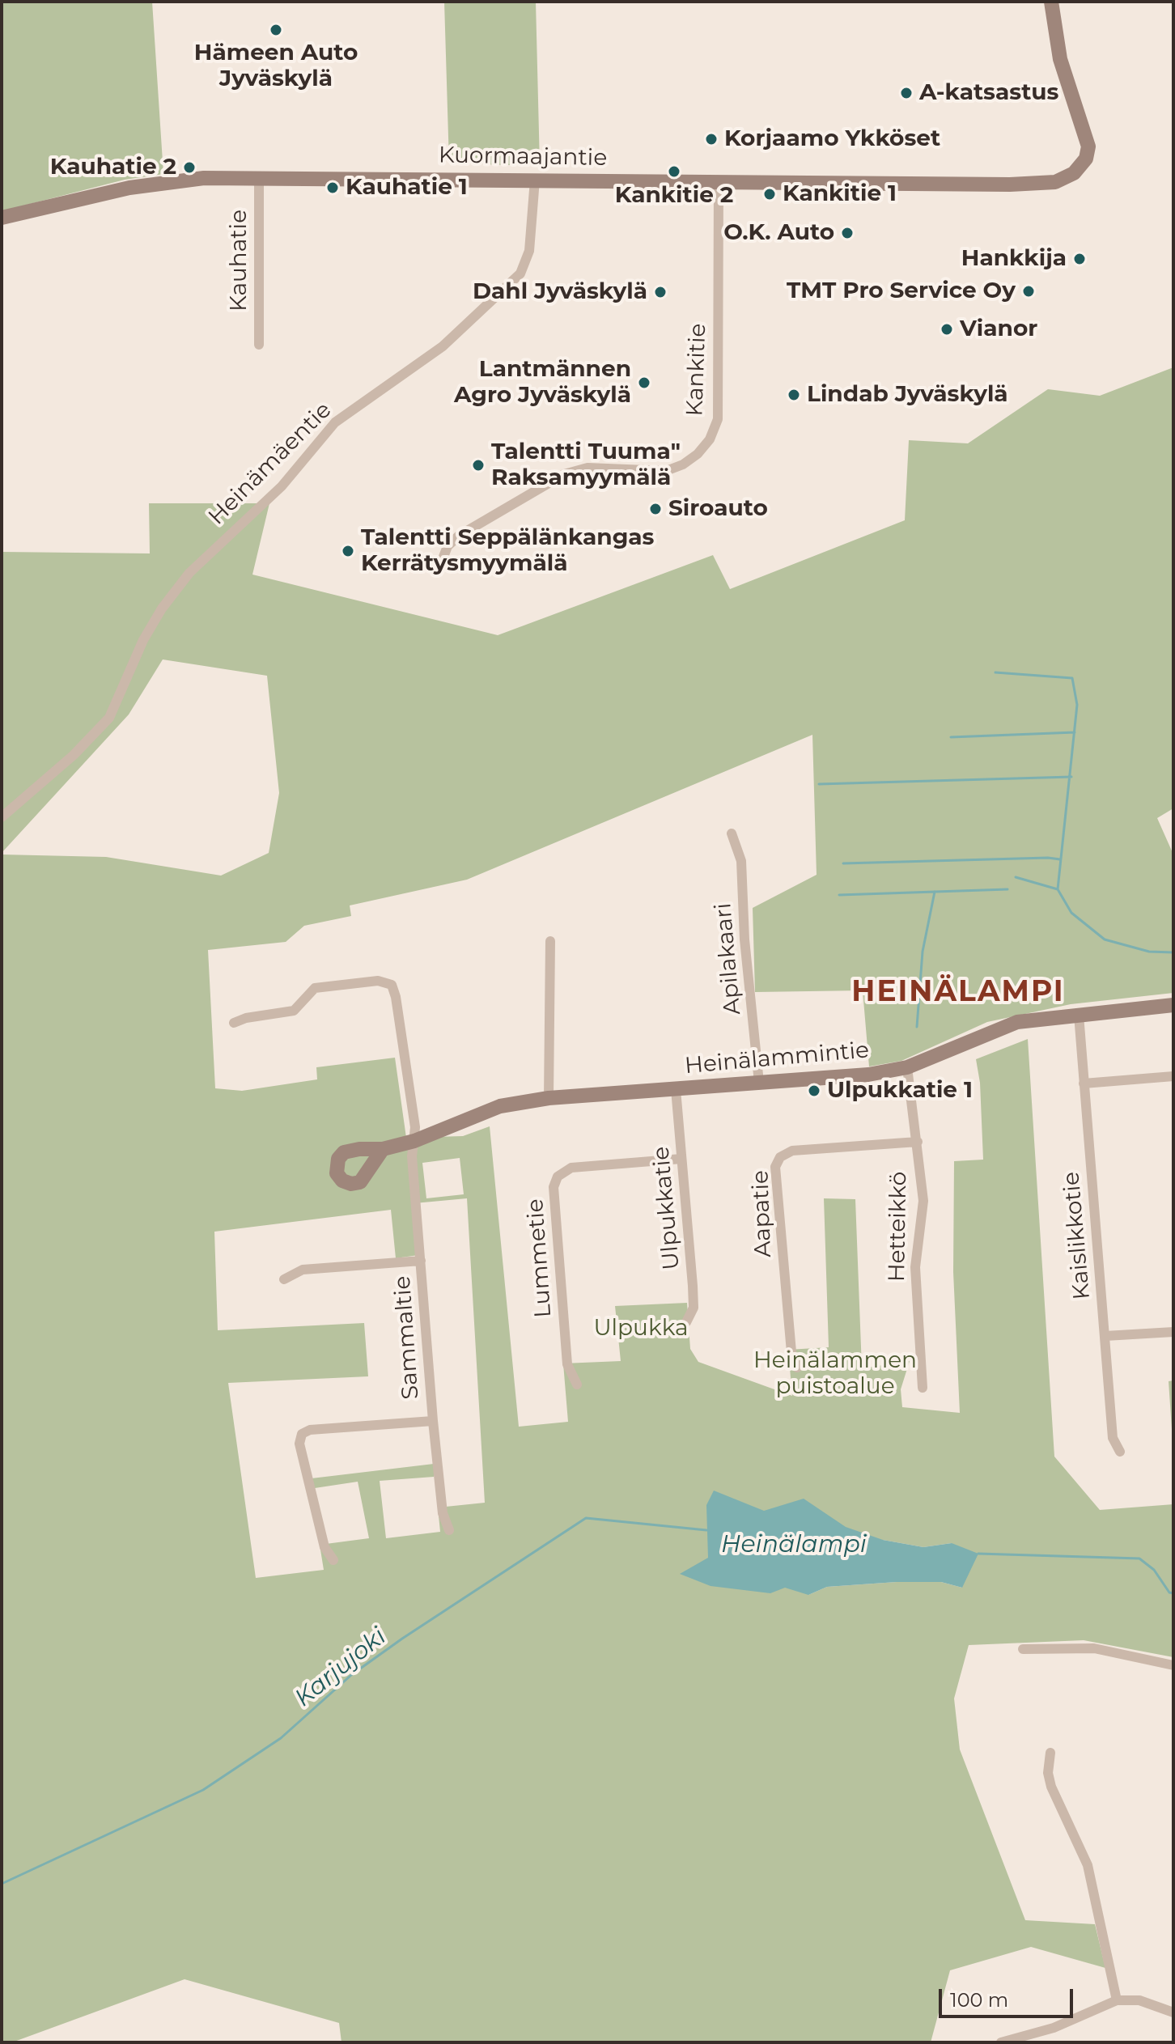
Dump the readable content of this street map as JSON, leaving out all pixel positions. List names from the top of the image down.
{
  "streets": {
    "street": [
      "Kuormaajantie",
      "Kauhatie",
      "Kankitie",
      "Heinämäentie",
      "Apilakaari",
      "Heinälammintie",
      "Ulpukkatie",
      "Aapatie",
      "Hetteikkö",
      "Kaislikkotie",
      "Lummetie",
      "Sammaltie"
    ]
  },
  "crossings": [
    ["Kuormaajantie", "Kauhatie"],
    ["Kuormaajantie", "Kankitie"],
    ["Kuormaajantie", "Heinämäentie"],
    ["Apilakaari", "Heinälammintie"],
    ["Heinälammintie", "Ulpukkatie"],
    ["Heinälammintie", "Hetteikkö"],
    ["Heinälammintie", "Kaislikkotie"],
    ["Heinälammintie", "Sammaltie"],
    ["Ulpukkatie", "Lummetie"],
    ["Aapatie", "Hetteikkö"]
  ],
  "districts": ["HEINÄLAMPI"],
  "water": ["Heinälampi", "Karjujoki"],
  "parks": ["Ulpukka", "Heinälammen puistoalue"],
  "places": [
    "Hämeen Auto Jyväskylä",
    "A-katsastus",
    "Korjaamo Ykköset",
    "Kauhatie 2",
    "Kankitie 2",
    "Kauhatie 1",
    "Kankitie 1",
    "O.K. Auto",
    "Hankkija",
    "TMT Pro Service Oy",
    "Dahl Jyväskylä",
    "Vianor",
    "Lantmännen Agro Jyväskylä",
    "Lindab Jyväskylä",
    "Talentti Tuuma\" Raksamyymälä",
    "Siroauto",
    "Talentti Seppälänkangas Kerrätysmyymälä",
    "Ulpukkatie 1"
  ],
  "scale_bar": "100 m"
}
